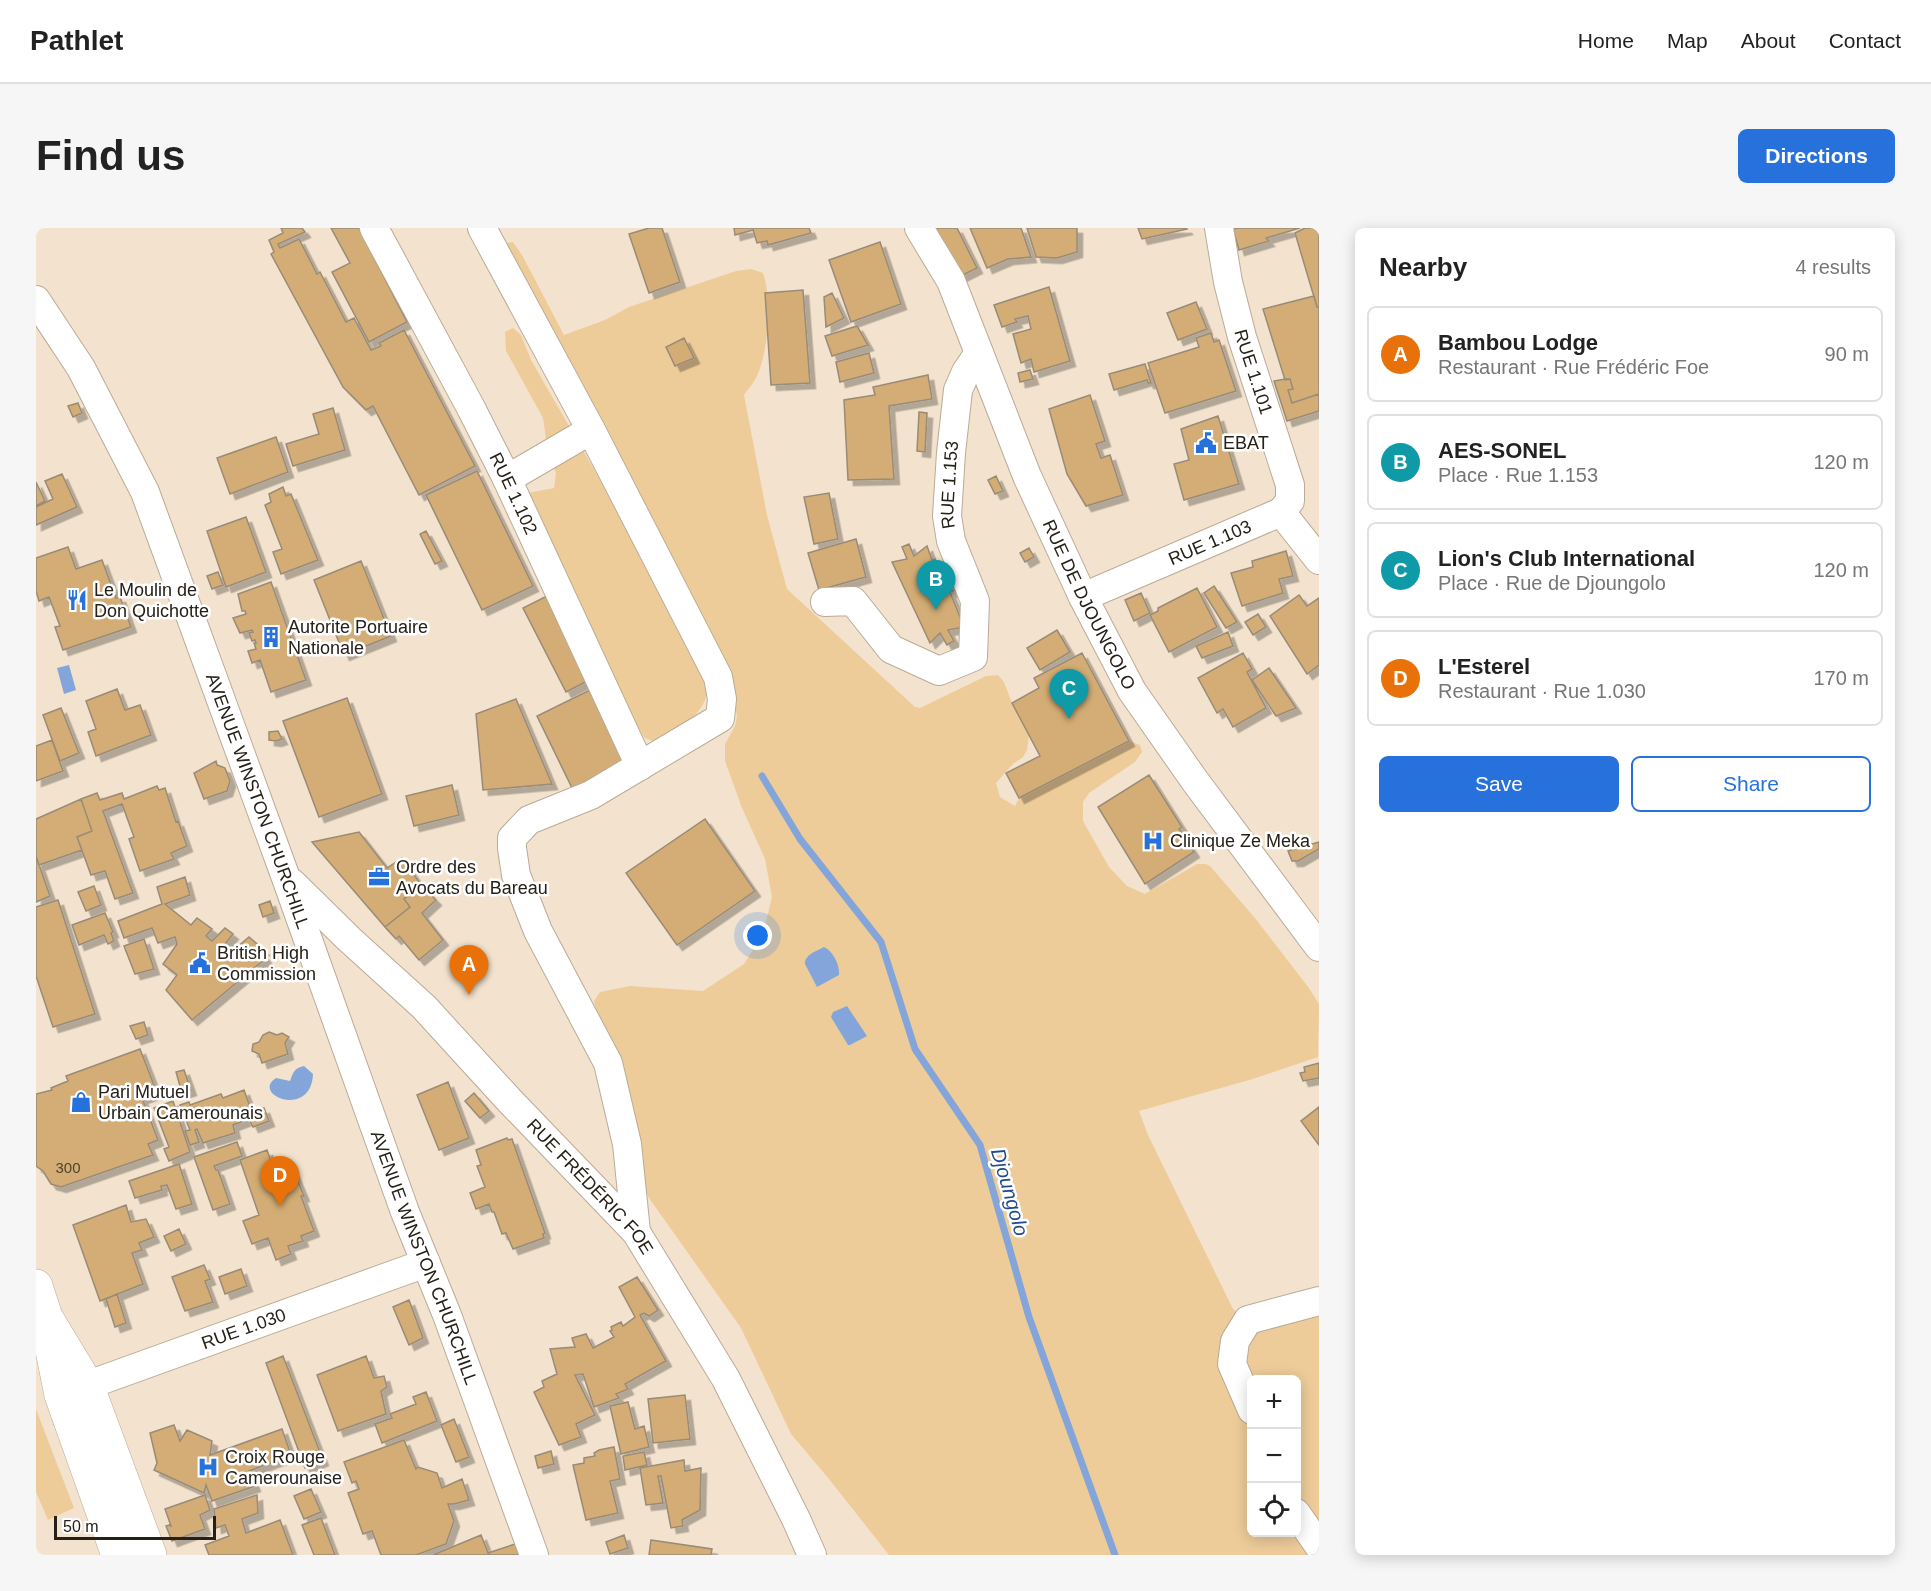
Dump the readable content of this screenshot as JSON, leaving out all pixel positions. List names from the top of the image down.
{
  "streets": {
    "street": [
      "RUE 1.101",
      "RUE 1.153",
      "RUE 1.102",
      "RUE 1.103",
      "RUE DE DJOUNGOLO",
      "AVENUE WINSTON CHURCHILL",
      "RUE FRÉDÉRIC FOE",
      "RUE 1.030"
    ]
  },
  "crossings": [
    ["RUE 1.101", "RUE 1.103"],
    ["RUE 1.153", "RUE DE DJOUNGOLO"],
    ["RUE 1.103", "RUE DE DJOUNGOLO"],
    ["AVENUE WINSTON CHURCHILL", "RUE FRÉDÉRIC FOE"],
    ["AVENUE WINSTON CHURCHILL", "RUE 1.030"]
  ],
  "water": ["Djoungolo"],
  "places": {
    "public building": ["EBAT", "British High Commission"],
    "restaurant": ["Le Moulin de Don Quichotte"],
    "building": ["Autorite Portuaire Nationale"],
    "hospital": ["Clinique Ze Meka", "Croix Rouge Camerounaise"],
    "office": ["Ordre des Avocats du Bareau"],
    "shop": ["Pari Mutuel Urbain Camerounais"]
  },
  "house_numbers": ["300"],
  "scale_bar": "50 m",
  "page": {
    "header": "Pathlet",
    "nav": [
      "Home",
      "Map",
      "About",
      "Contact"
    ],
    "buttons": [
      "Directions",
      ["Save", "Share"]
    ],
    "title": "Find us",
    "heading": ["Nearby", "4 results"],
    "list": [
      {
        "mark": "A",
        "name": "Bambou Lodge",
        "note": "Restaurant · Rue Frédéric Foe",
        "value": "90 m"
      },
      {
        "mark": "B",
        "name": "AES-SONEL",
        "note": "Place · Rue 1.153",
        "value": "120 m"
      },
      {
        "mark": "C",
        "name": "Lion's Club International",
        "note": "Place · Rue de Djoungolo",
        "value": "120 m"
      },
      {
        "mark": "D",
        "name": "L'Esterel",
        "note": "Restaurant · Rue 1.030",
        "value": "170 m"
      }
    ],
    "pins": [
      "B",
      "C",
      "A",
      "D"
    ],
    "map_buttons": ["+", "−"],
    "scale": "50 m"
  }
}
